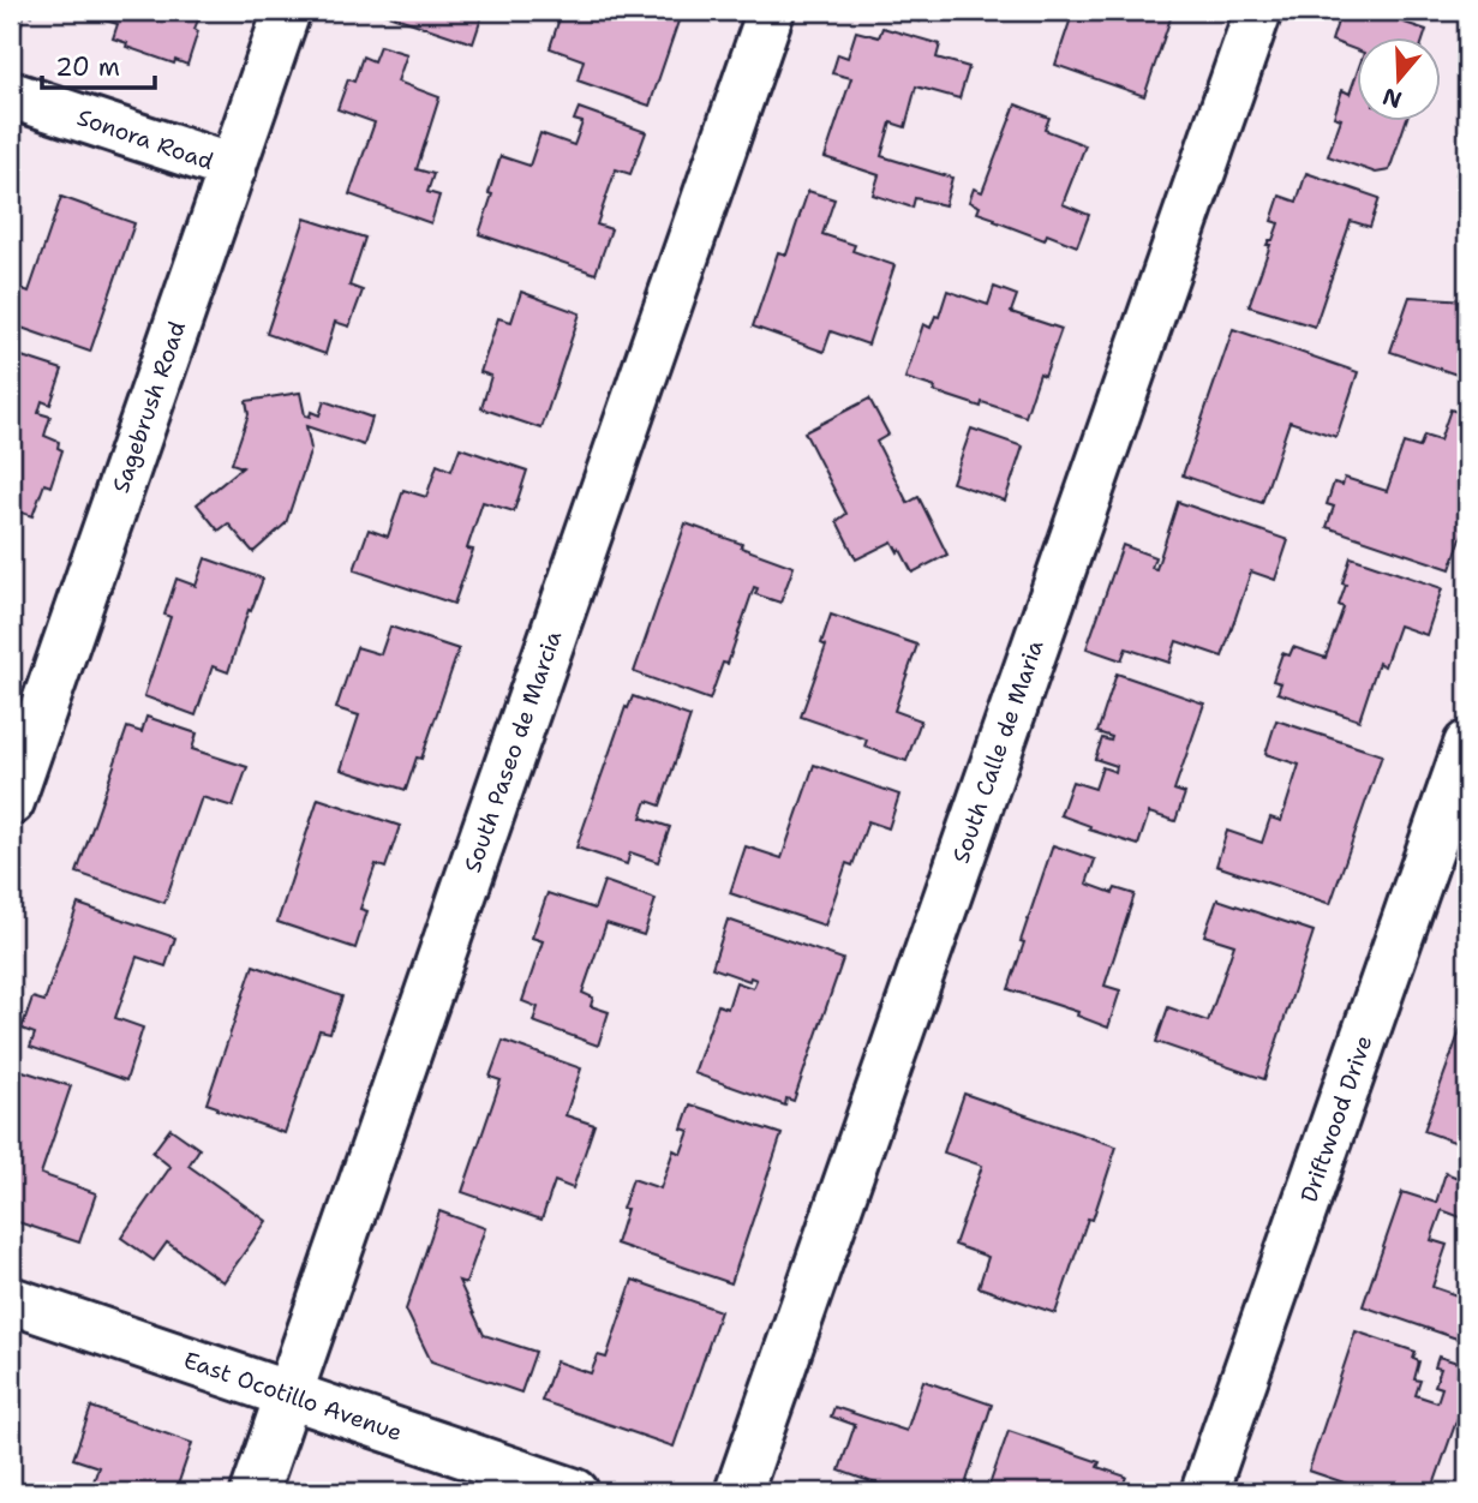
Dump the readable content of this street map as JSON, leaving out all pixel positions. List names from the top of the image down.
{
  "streets": {
    "street": [
      "Sonora Road",
      "Sagebrush Road",
      "South Paseo de Marcia",
      "South Calle de Maria",
      "Driftwood Drive",
      "East Ocotillo Avenue"
    ]
  },
  "crossings": [
    ["Sonora Road", "Sagebrush Road"],
    ["South Paseo de Marcia", "East Ocotillo Avenue"]
  ],
  "scale_bar": "20 m",
  "north": "bottom"
}
